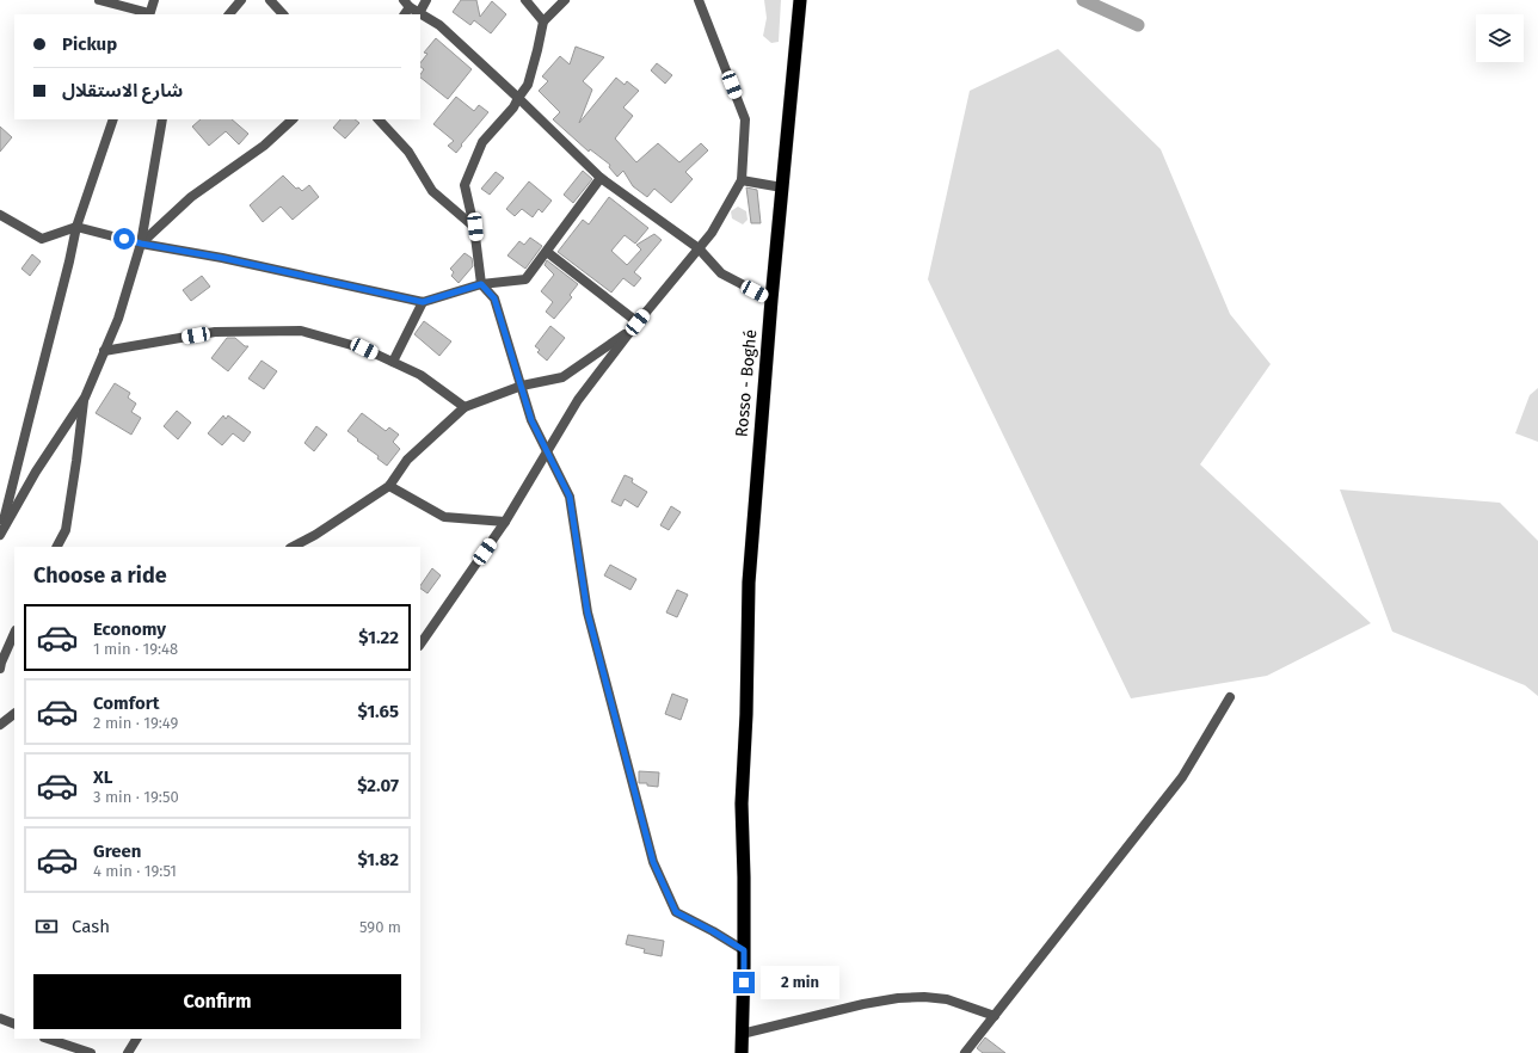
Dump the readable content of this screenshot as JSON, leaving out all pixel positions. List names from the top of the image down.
{
  "streets": {
    "highway": ["Rosso - Boghé"]
  },
  "page": {
    "banner": ["Pickup", "شارع الاستقلال"],
    "heading": "Choose a ride",
    "list": [
      {
        "name": "Economy",
        "note": "1 min · 19:48",
        "value": "$1.22"
      },
      {
        "name": "Comfort",
        "note": "2 min · 19:49",
        "value": "$1.65"
      },
      {
        "name": "XL",
        "note": "3 min · 19:50",
        "value": "$2.07"
      },
      {
        "name": "Green",
        "note": "4 min · 19:51",
        "value": "$1.82"
      }
    ],
    "pay": ["Cash", "590 m"],
    "buttons": "Confirm",
    "bubble": "2 min"
  }
}
